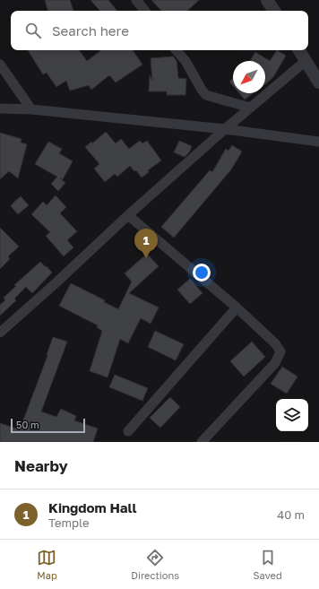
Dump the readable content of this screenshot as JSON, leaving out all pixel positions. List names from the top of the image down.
{
  "scale_bar": "50 m",
  "north": "bottom left",
  "page": {
    "search": "Search here",
    "pins": "1",
    "scale": "50 m",
    "heading": "Nearby",
    "list": [
      {
        "mark": "1",
        "name": "Kingdom Hall",
        "note": "Temple",
        "value": "40 m"
      }
    ],
    "nav": ["Map", "Directions", "Saved"]
  }
}
